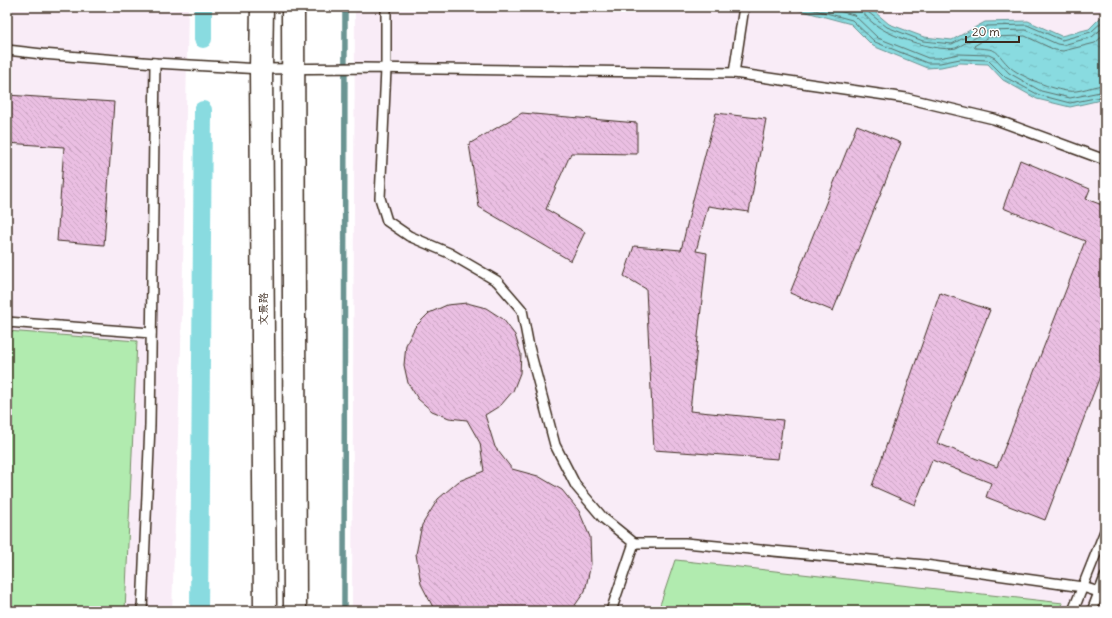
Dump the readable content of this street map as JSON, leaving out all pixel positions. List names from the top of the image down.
{
  "streets": {
    "main road": ["文景路"]
  },
  "scale_bar": "20 m"
}
